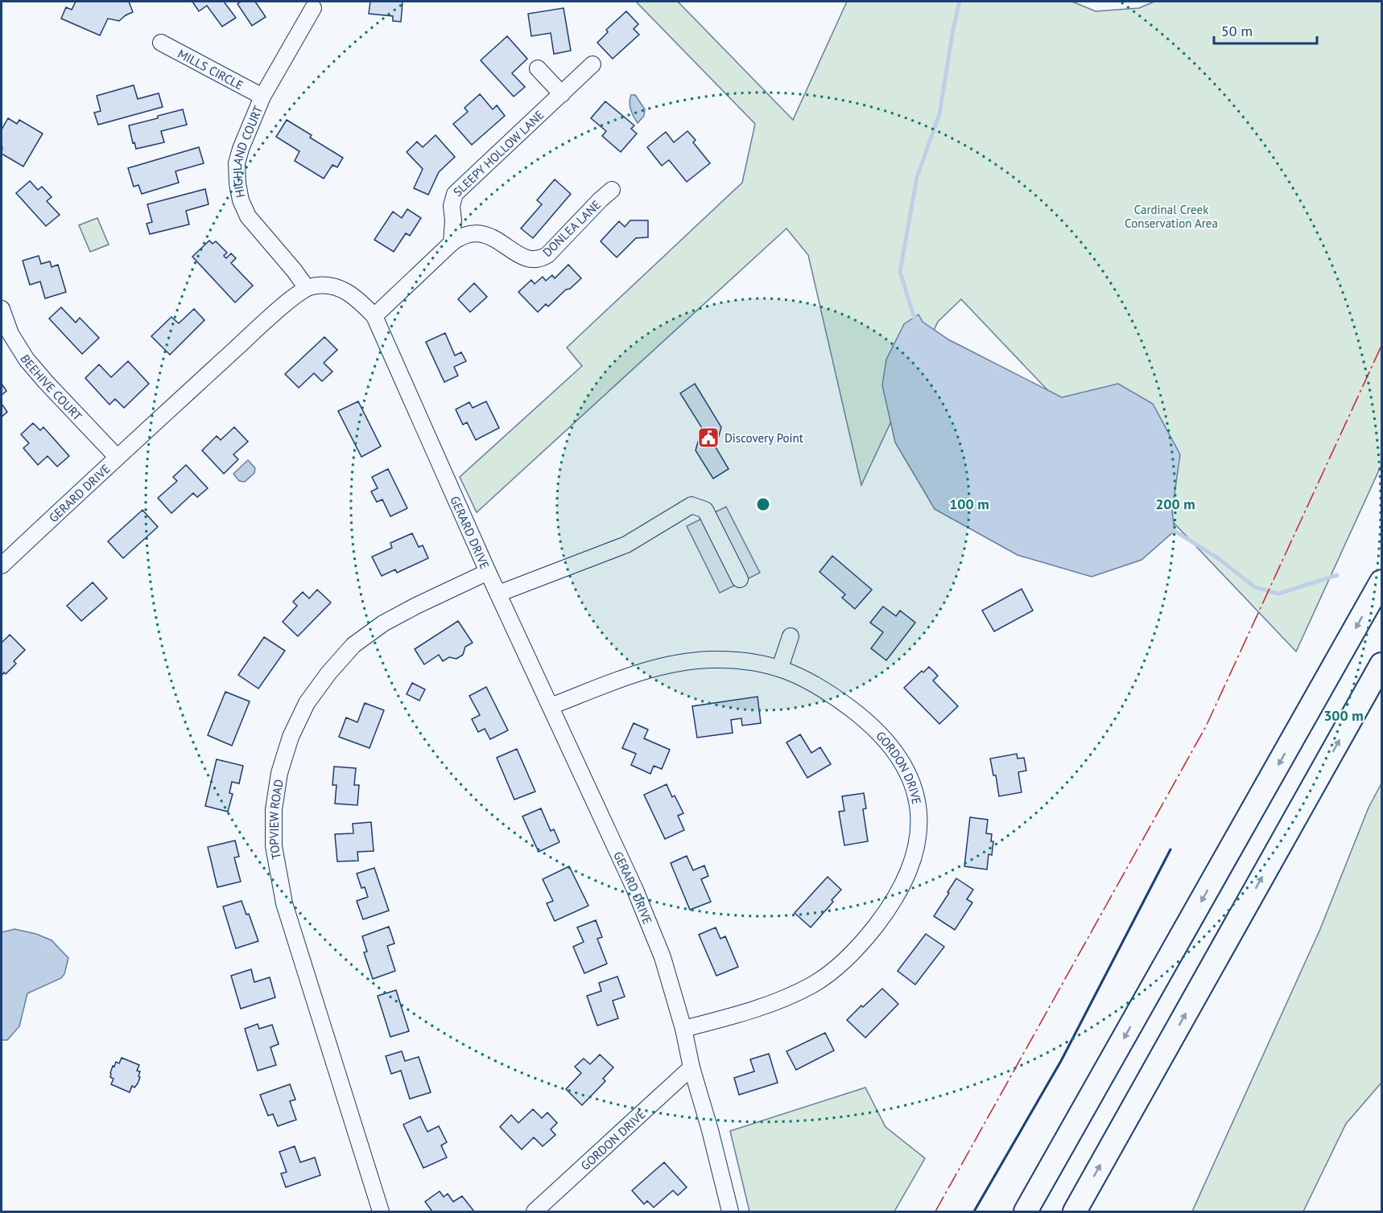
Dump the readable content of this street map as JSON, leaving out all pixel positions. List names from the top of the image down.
{
  "streets": {
    "street": [
      "MILLS CIRCLE",
      "HIGHLAND COURT",
      "SLEEPY HOLLOW LANE",
      "DONLEA LANE",
      "BEEHIVE COURT",
      "GERARD DRIVE",
      "GORDON DRIVE",
      "TOPVIEW ROAD"
    ]
  },
  "crossings": [
    ["MILLS CIRCLE", "HIGHLAND COURT"],
    ["HIGHLAND COURT", "GERARD DRIVE"],
    ["SLEEPY HOLLOW LANE", "DONLEA LANE"],
    ["BEEHIVE COURT", "GERARD DRIVE"],
    ["GERARD DRIVE", "GORDON DRIVE"],
    ["GERARD DRIVE", "TOPVIEW ROAD"]
  ],
  "parks": ["Cardinal Creek Conservation Area"],
  "places": {
    "public building": ["Discovery Point"]
  },
  "scale_bar": "50 m",
  "rings": ["100 m", "200 m", "300 m"]
}
